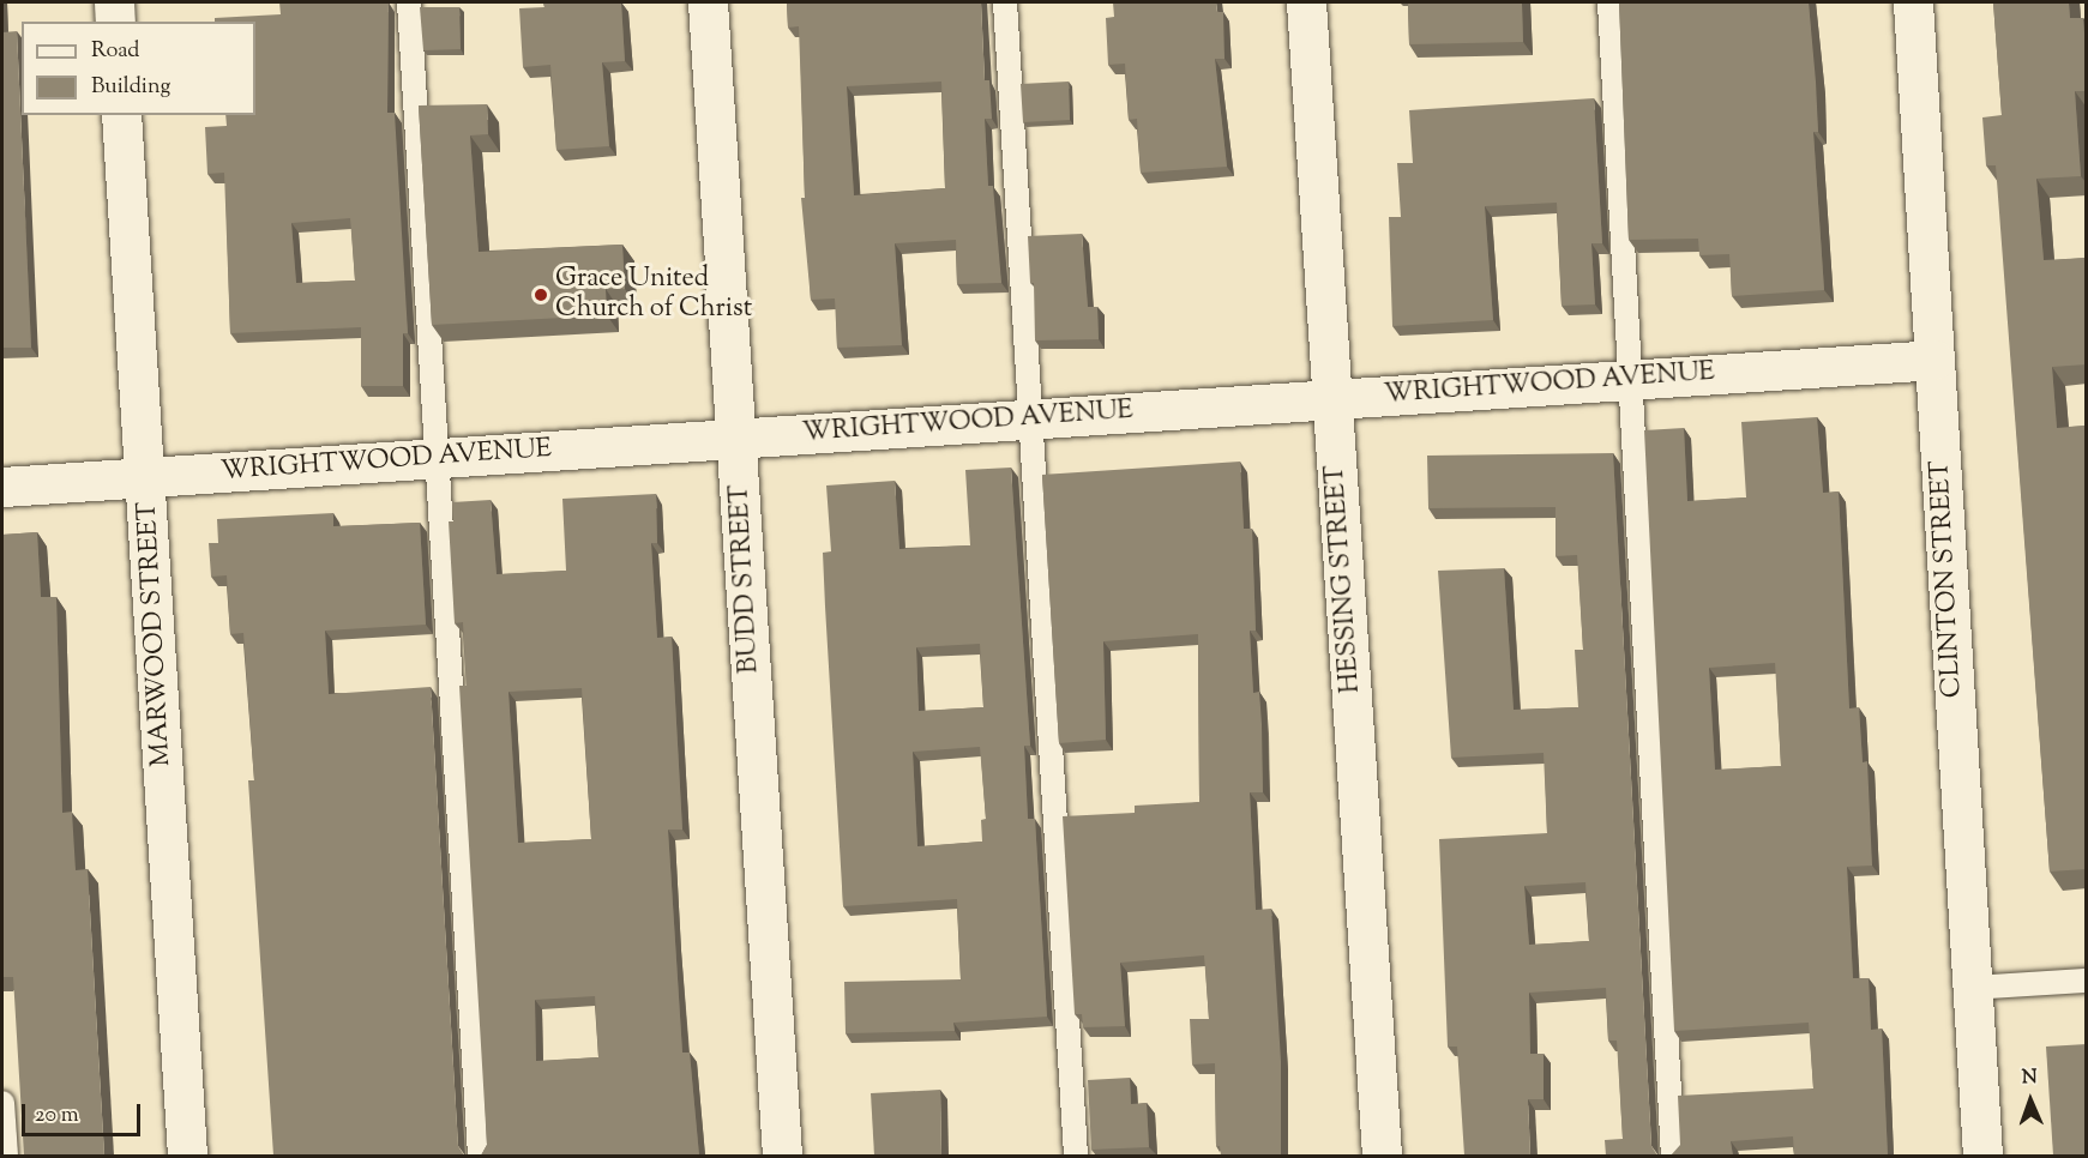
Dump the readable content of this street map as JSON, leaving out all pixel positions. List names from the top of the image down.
{
  "streets": {
    "street": [
      "WRIGHTWOOD AVENUE",
      "BUDD STREET",
      "HESSING STREET",
      "CLINTON STREET",
      "MARWOOD STREET"
    ]
  },
  "crossings": [
    ["WRIGHTWOOD AVENUE", "BUDD STREET"],
    ["WRIGHTWOOD AVENUE", "HESSING STREET"],
    ["WRIGHTWOOD AVENUE", "CLINTON STREET"],
    ["WRIGHTWOOD AVENUE", "MARWOOD STREET"]
  ],
  "places": ["Grace United Church of Christ"],
  "legend": ["Road", "Building"],
  "scale_bar": "20 m",
  "north": "top"
}
